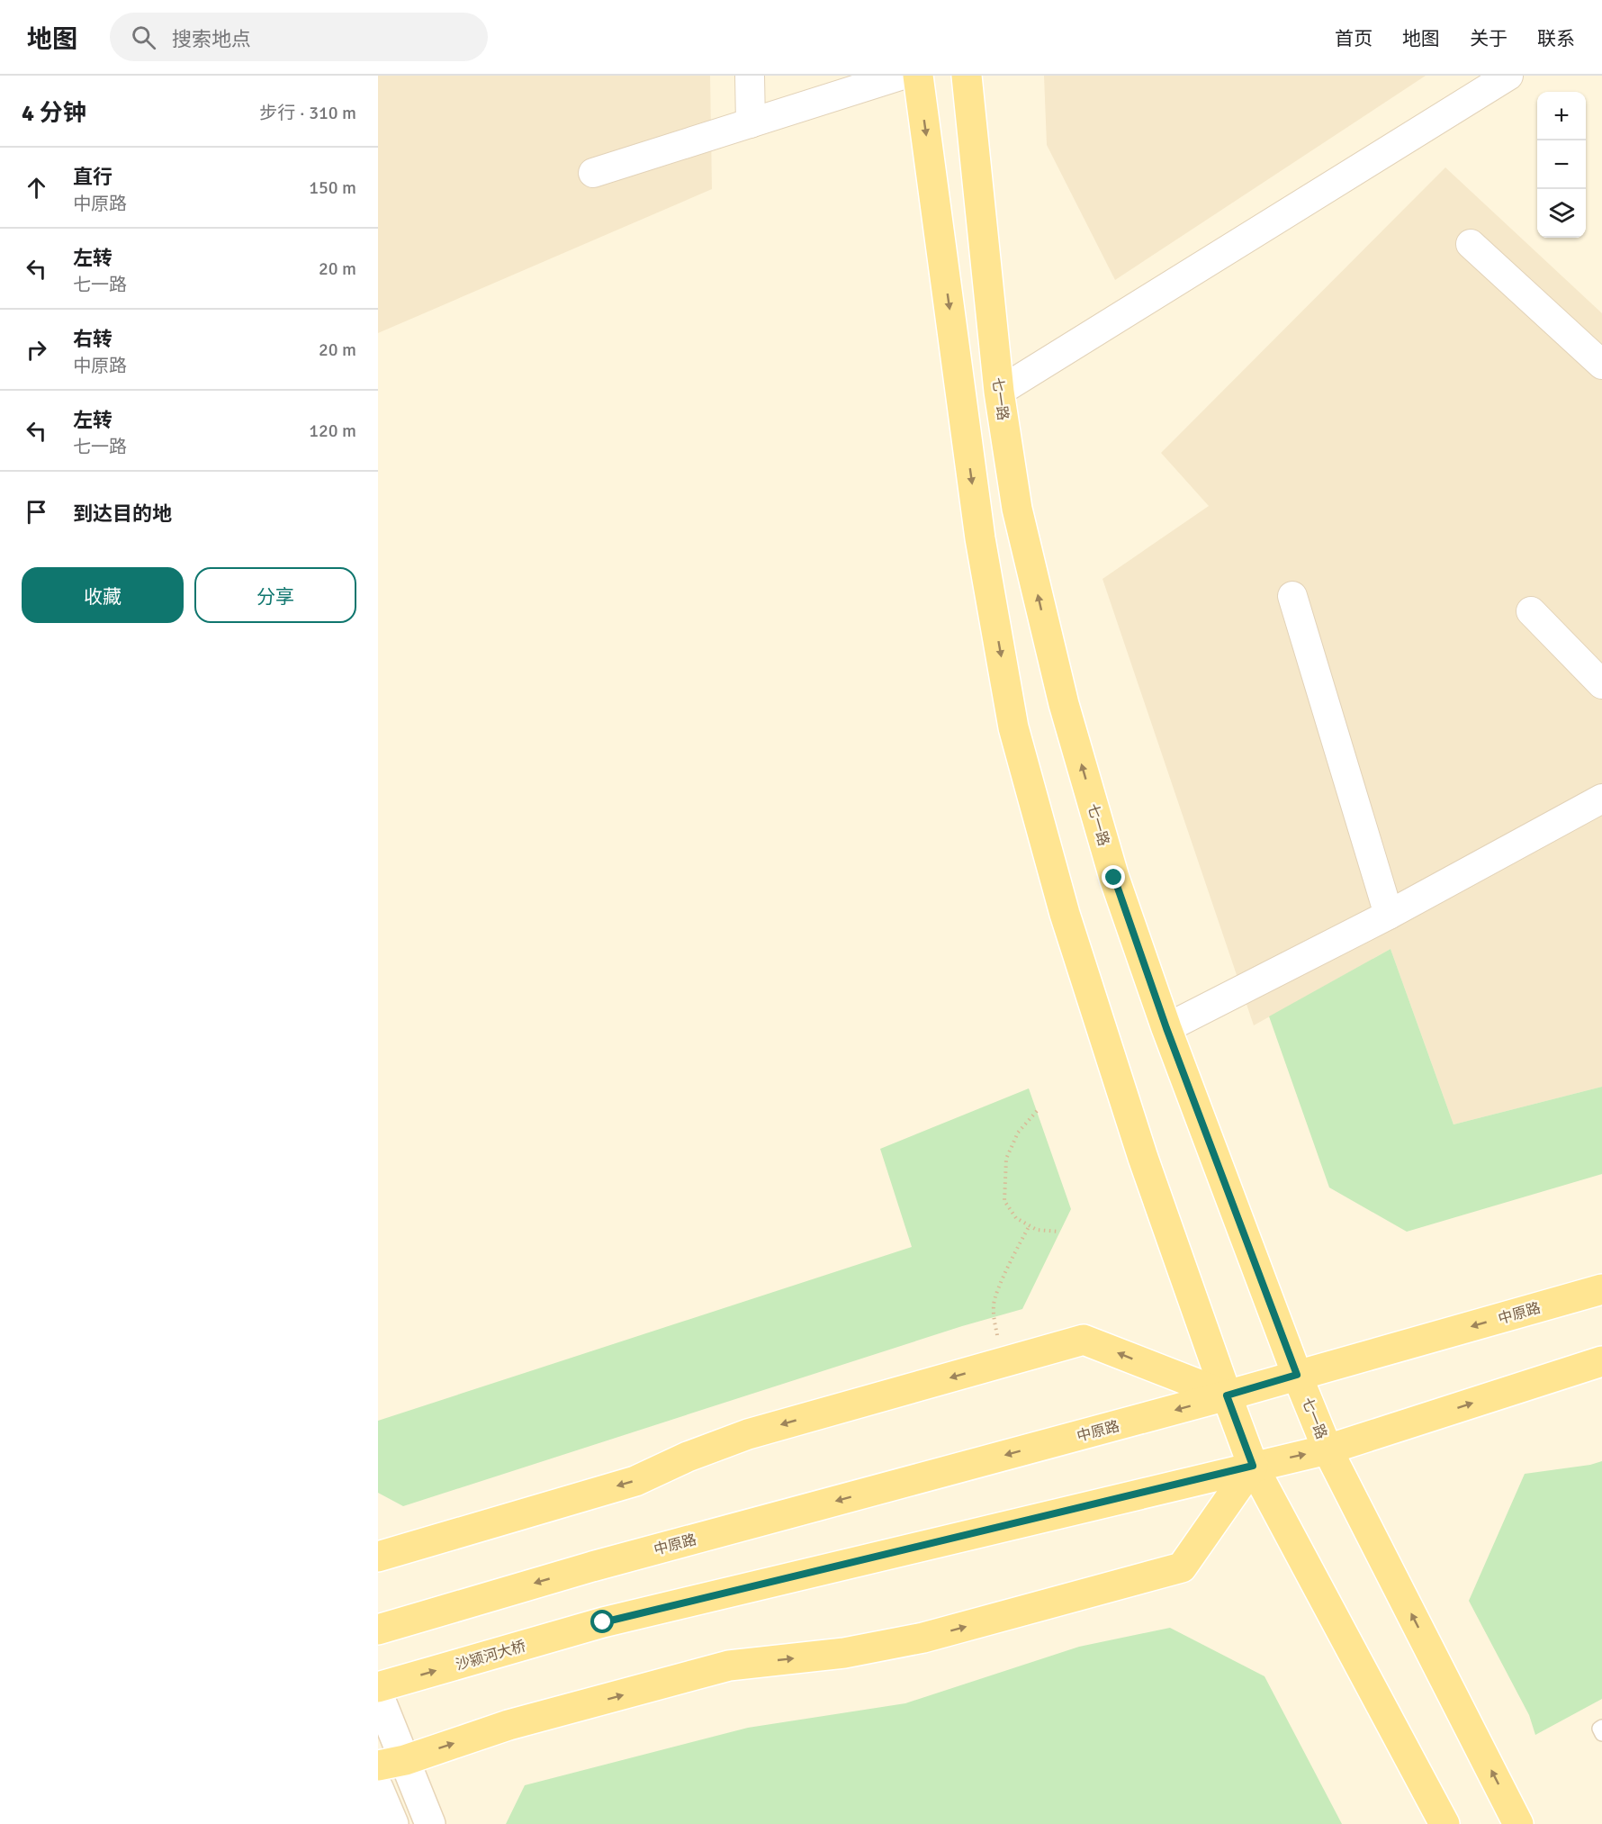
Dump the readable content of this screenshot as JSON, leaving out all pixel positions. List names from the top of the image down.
{
  "streets": {
    "main road": ["七一路", "中原路", "沙颍河大桥"]
  },
  "crossings": [
    ["七一路", "中原路"]
  ],
  "page": {
    "header": "地图",
    "search": "搜索地点",
    "nav": [
      "首页",
      "地图",
      "关于",
      "联系"
    ],
    "heading": ["4 分钟", "步行 · 310 m"],
    "map_buttons": ["+", "−"],
    "list": [
      ["直行", "中原路", "150 m"],
      ["左转", "七一路", "20 m"],
      ["右转", "中原路", "20 m"],
      ["左转", "七一路", "120 m"],
      "到达目的地"
    ],
    "buttons": ["收藏", "分享"]
  }
}
